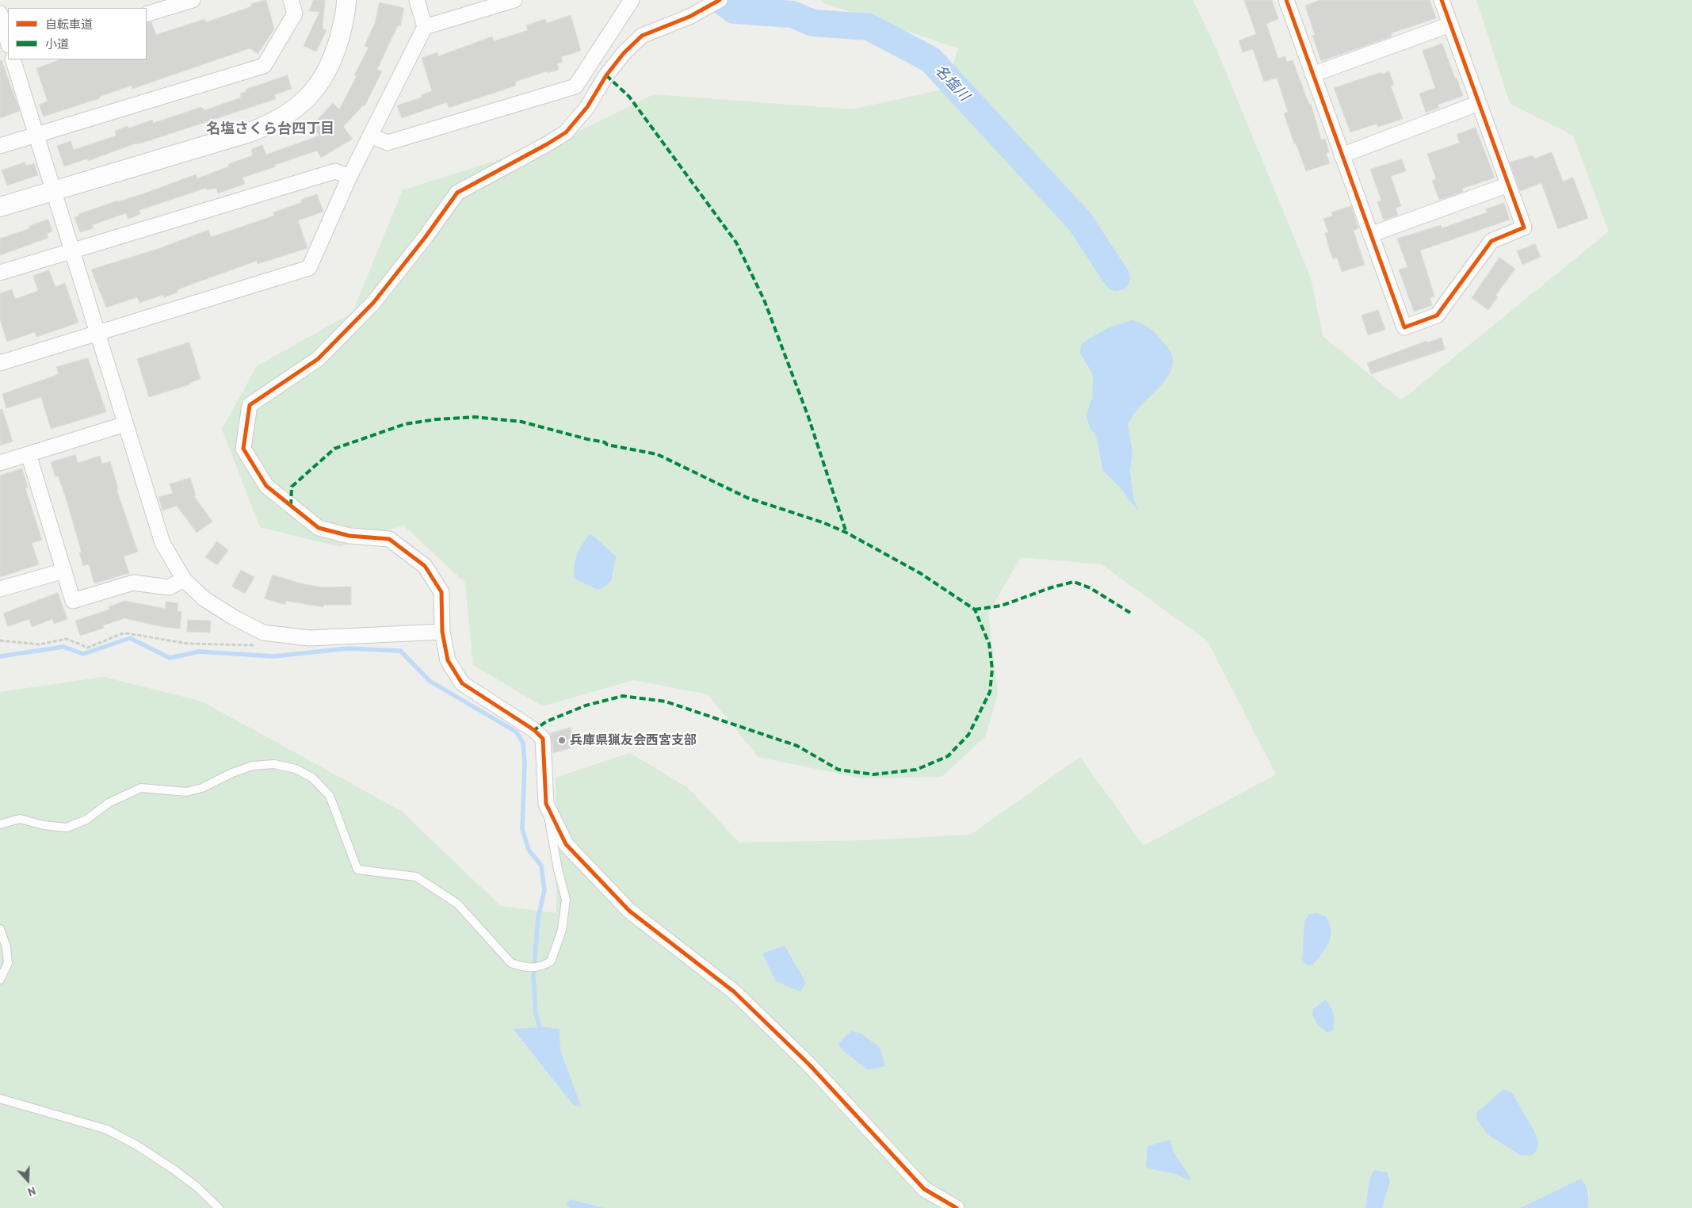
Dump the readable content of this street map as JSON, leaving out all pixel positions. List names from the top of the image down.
{
  "districts": ["名塩さくら台四丁目"],
  "water": ["名塩川"],
  "places": ["兵庫県猟友会西宮支部"],
  "legend": ["自転車道", "小道"],
  "north": "bottom"
}
